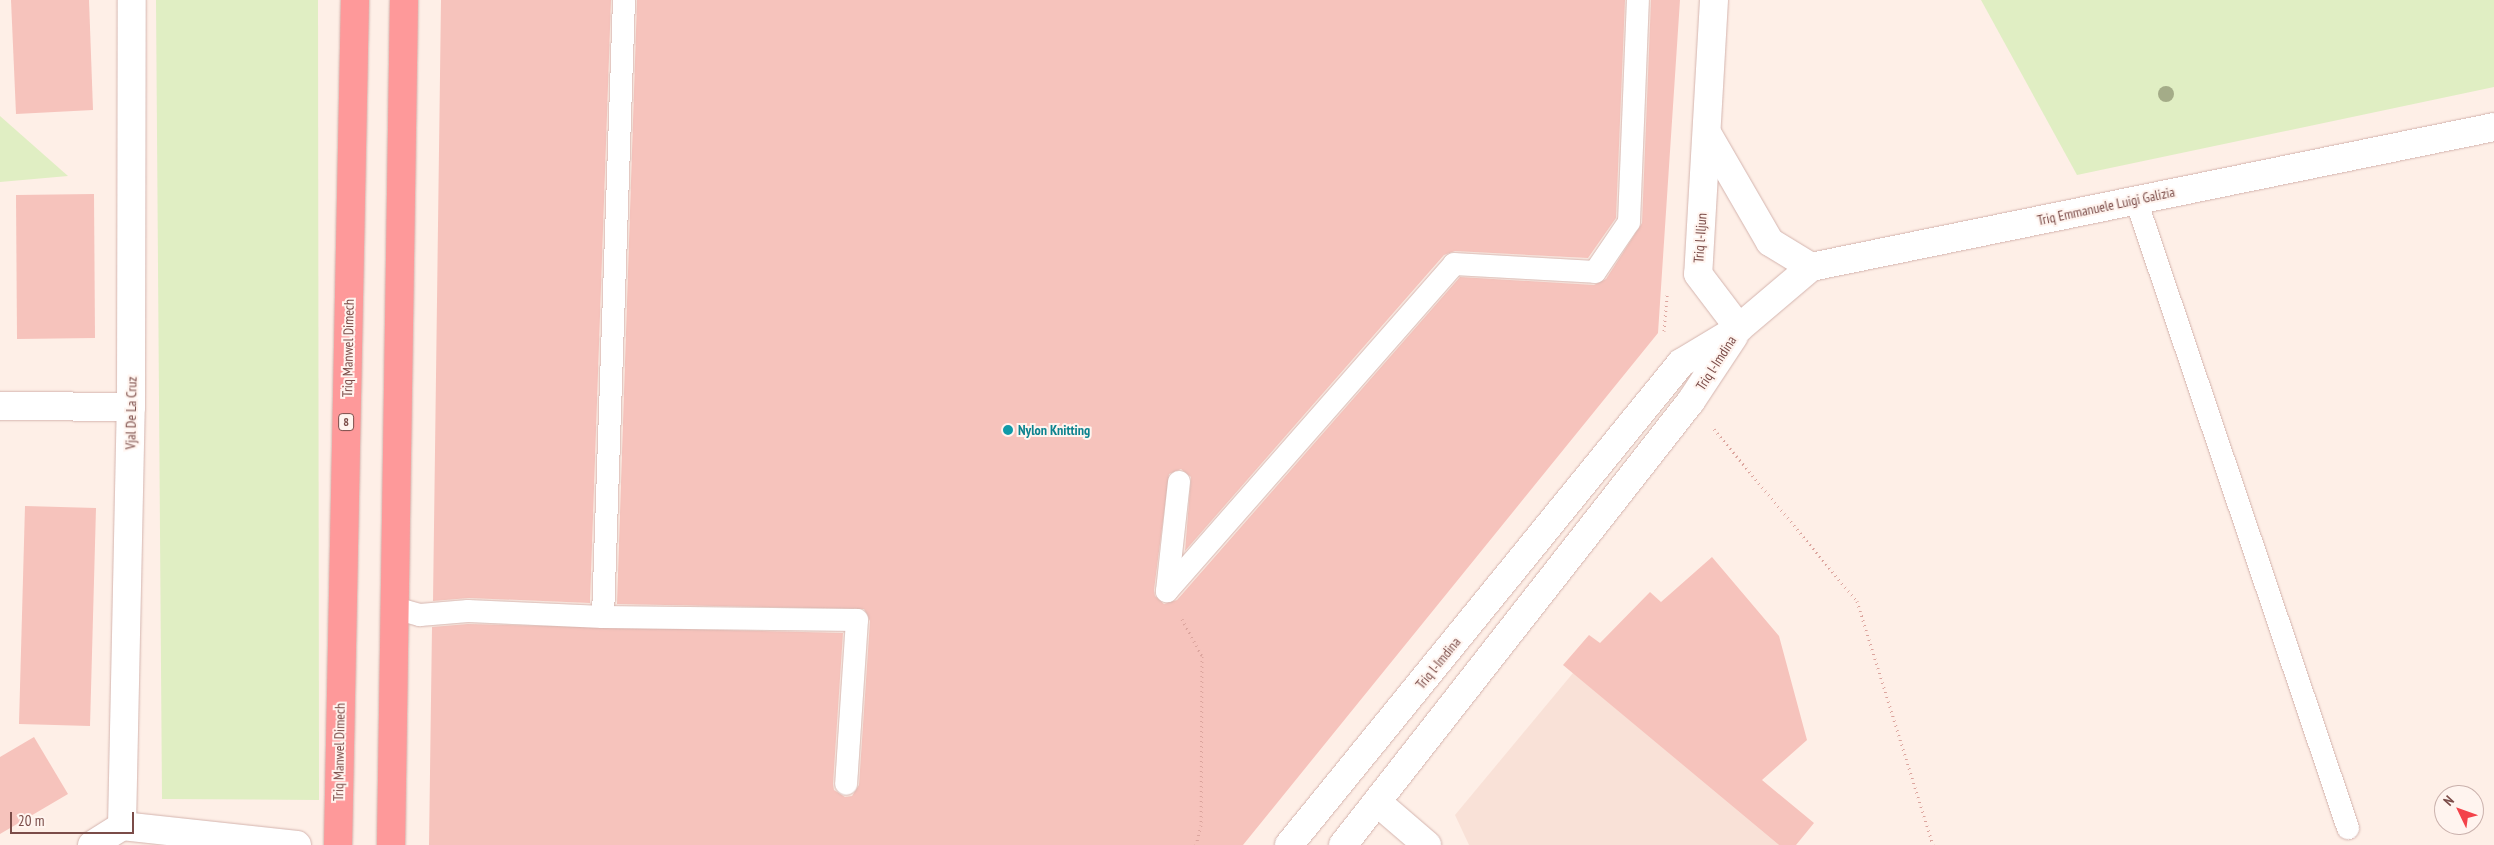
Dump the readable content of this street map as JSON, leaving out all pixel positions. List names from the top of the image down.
{
  "streets": {
    "highway": ["Triq Manwel Dimech", "8"],
    "main road": [
      "Triq Emmanuele Luigi Galizia",
      "Triq l-Iljun",
      "Triq l-Imdina",
      "Vjal De La Cruz"
    ]
  },
  "crossings": [
    ["Triq Emmanuele Luigi Galizia", "Triq l-Iljun"],
    ["Triq Emmanuele Luigi Galizia", "Triq l-Imdina"],
    ["Triq l-Iljun", "Triq l-Imdina"]
  ],
  "places": ["Nylon Knitting"],
  "scale_bar": "20 m",
  "north": "top left"
}
